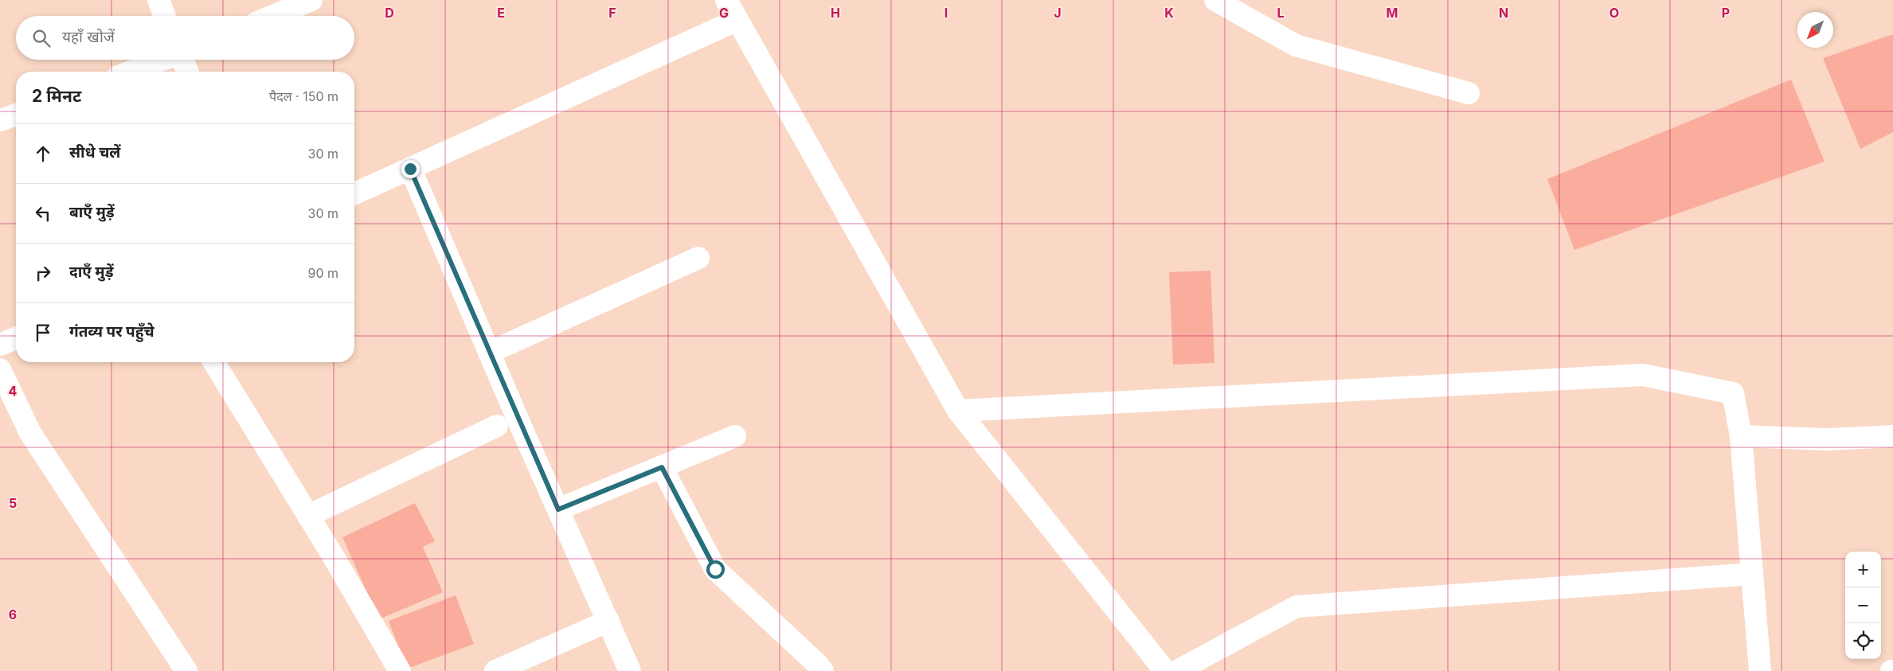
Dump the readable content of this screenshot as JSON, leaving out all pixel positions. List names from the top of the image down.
{
  "north": "bottom left",
  "page": {
    "search": "यहाँ खोजें",
    "heading": ["2 मिनट", "पैदल · 150 m"],
    "list": [
      ["सीधे चलें", "30 m"],
      ["बाएँ मुड़ें", "30 m"],
      ["दाएँ मुड़ें", "90 m"],
      "गंतव्य पर पहुँचे"
    ],
    "map_buttons": ["+", "−"]
  },
  "grid": {
    "columns": [
      "D",
      "E",
      "F",
      "G",
      "H",
      "I",
      "J",
      "K",
      "L",
      "M",
      "N",
      "O",
      "P"
    ],
    "rows": ["4", "5", "6"]
  }
}
